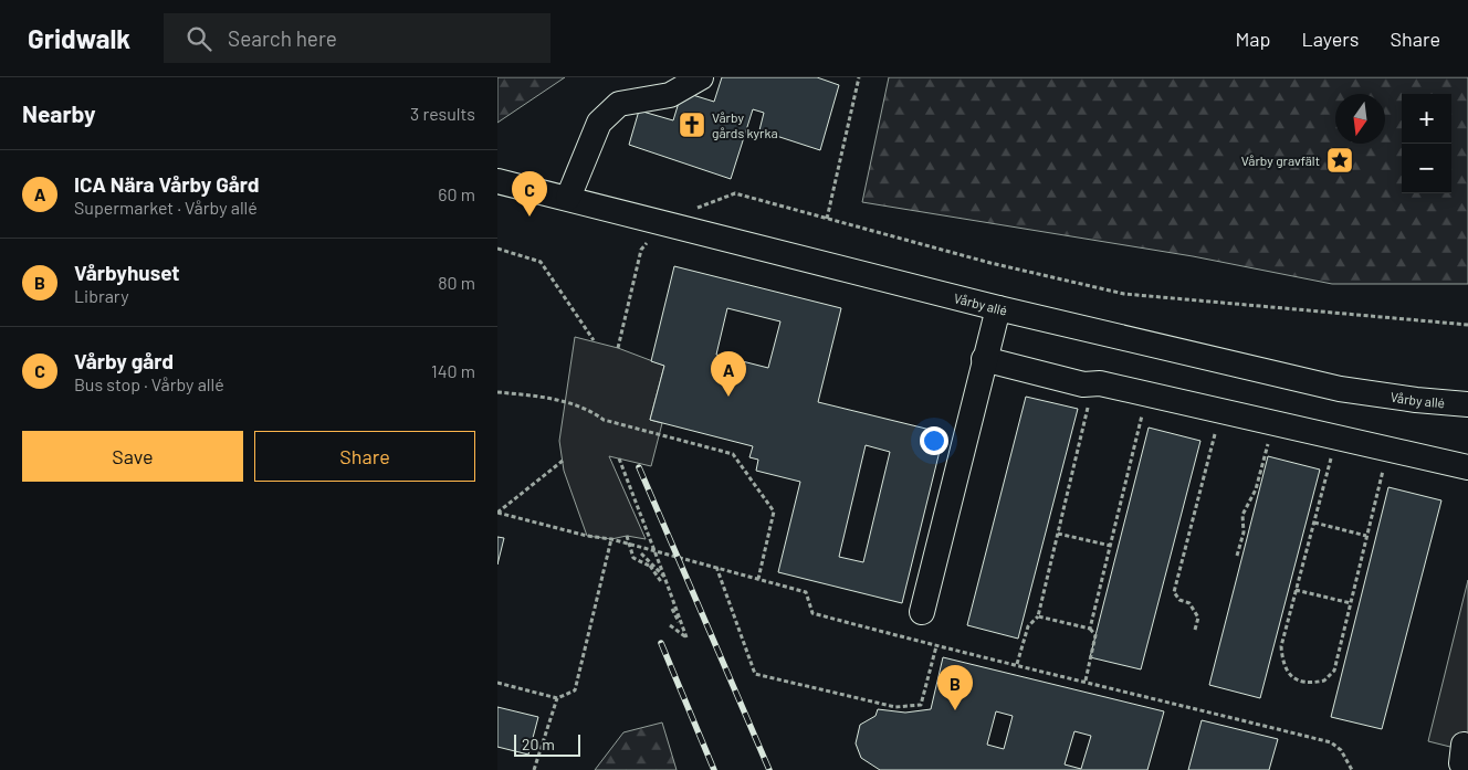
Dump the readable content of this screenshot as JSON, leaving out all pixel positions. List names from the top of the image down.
{
  "streets": {
    "street": ["Vårby allé"]
  },
  "places": {
    "church": ["Vårby gårds kyrka"],
    "place": ["Vårby gravfält"]
  },
  "scale_bar": "20 m",
  "north": "bottom",
  "page": {
    "header": "Gridwalk",
    "search": "Search here",
    "nav": ["Map", "Layers", "Share"],
    "heading": ["Nearby", "3 results"],
    "map_buttons": ["+", "−"],
    "list": [
      {
        "mark": "A",
        "name": "ICA Nära Vårby Gård",
        "note": "Supermarket · Vårby allé",
        "value": "60 m"
      },
      {
        "mark": "B",
        "name": "Vårbyhuset",
        "note": "Library",
        "value": "80 m"
      },
      {
        "mark": "C",
        "name": "Vårby gård",
        "note": "Bus stop · Vårby allé",
        "value": "140 m"
      }
    ],
    "pins": ["C", "A", "B"],
    "buttons": ["Save", "Share"],
    "scale": "20 m"
  }
}
